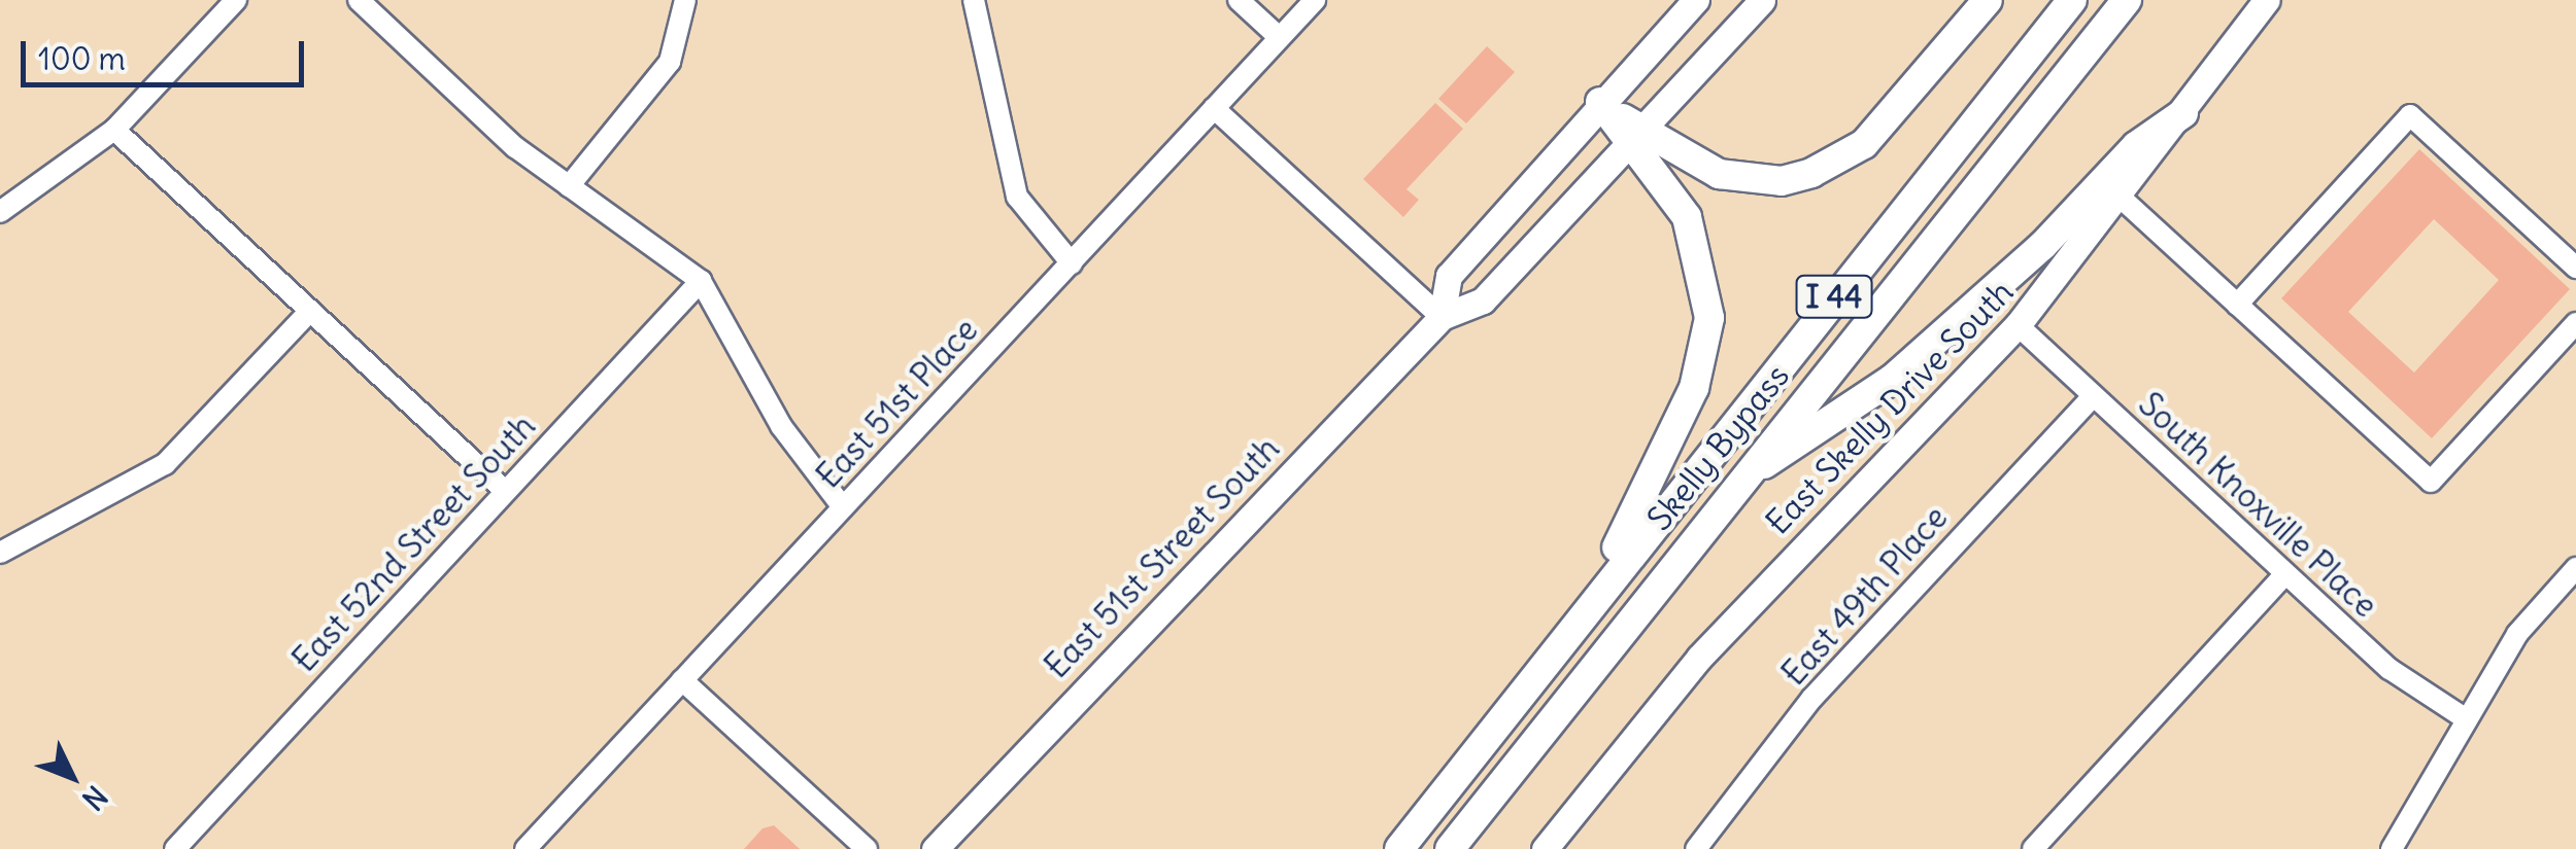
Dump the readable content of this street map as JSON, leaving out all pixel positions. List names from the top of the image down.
{
  "streets": {
    "highway": ["I 44", "Skelly Bypass"],
    "main road": ["East Skelly Drive South", "East 51st Street South"],
    "street": [
      "East 51st Place",
      "South Knoxville Place",
      "East 52nd Street South",
      "East 49th Place"
    ]
  },
  "crossings": [
    ["East Skelly Drive South", "South Knoxville Place"],
    ["South Knoxville Place", "East 49th Place"]
  ],
  "scale_bar": "100 m",
  "north": "bottom right"
}
